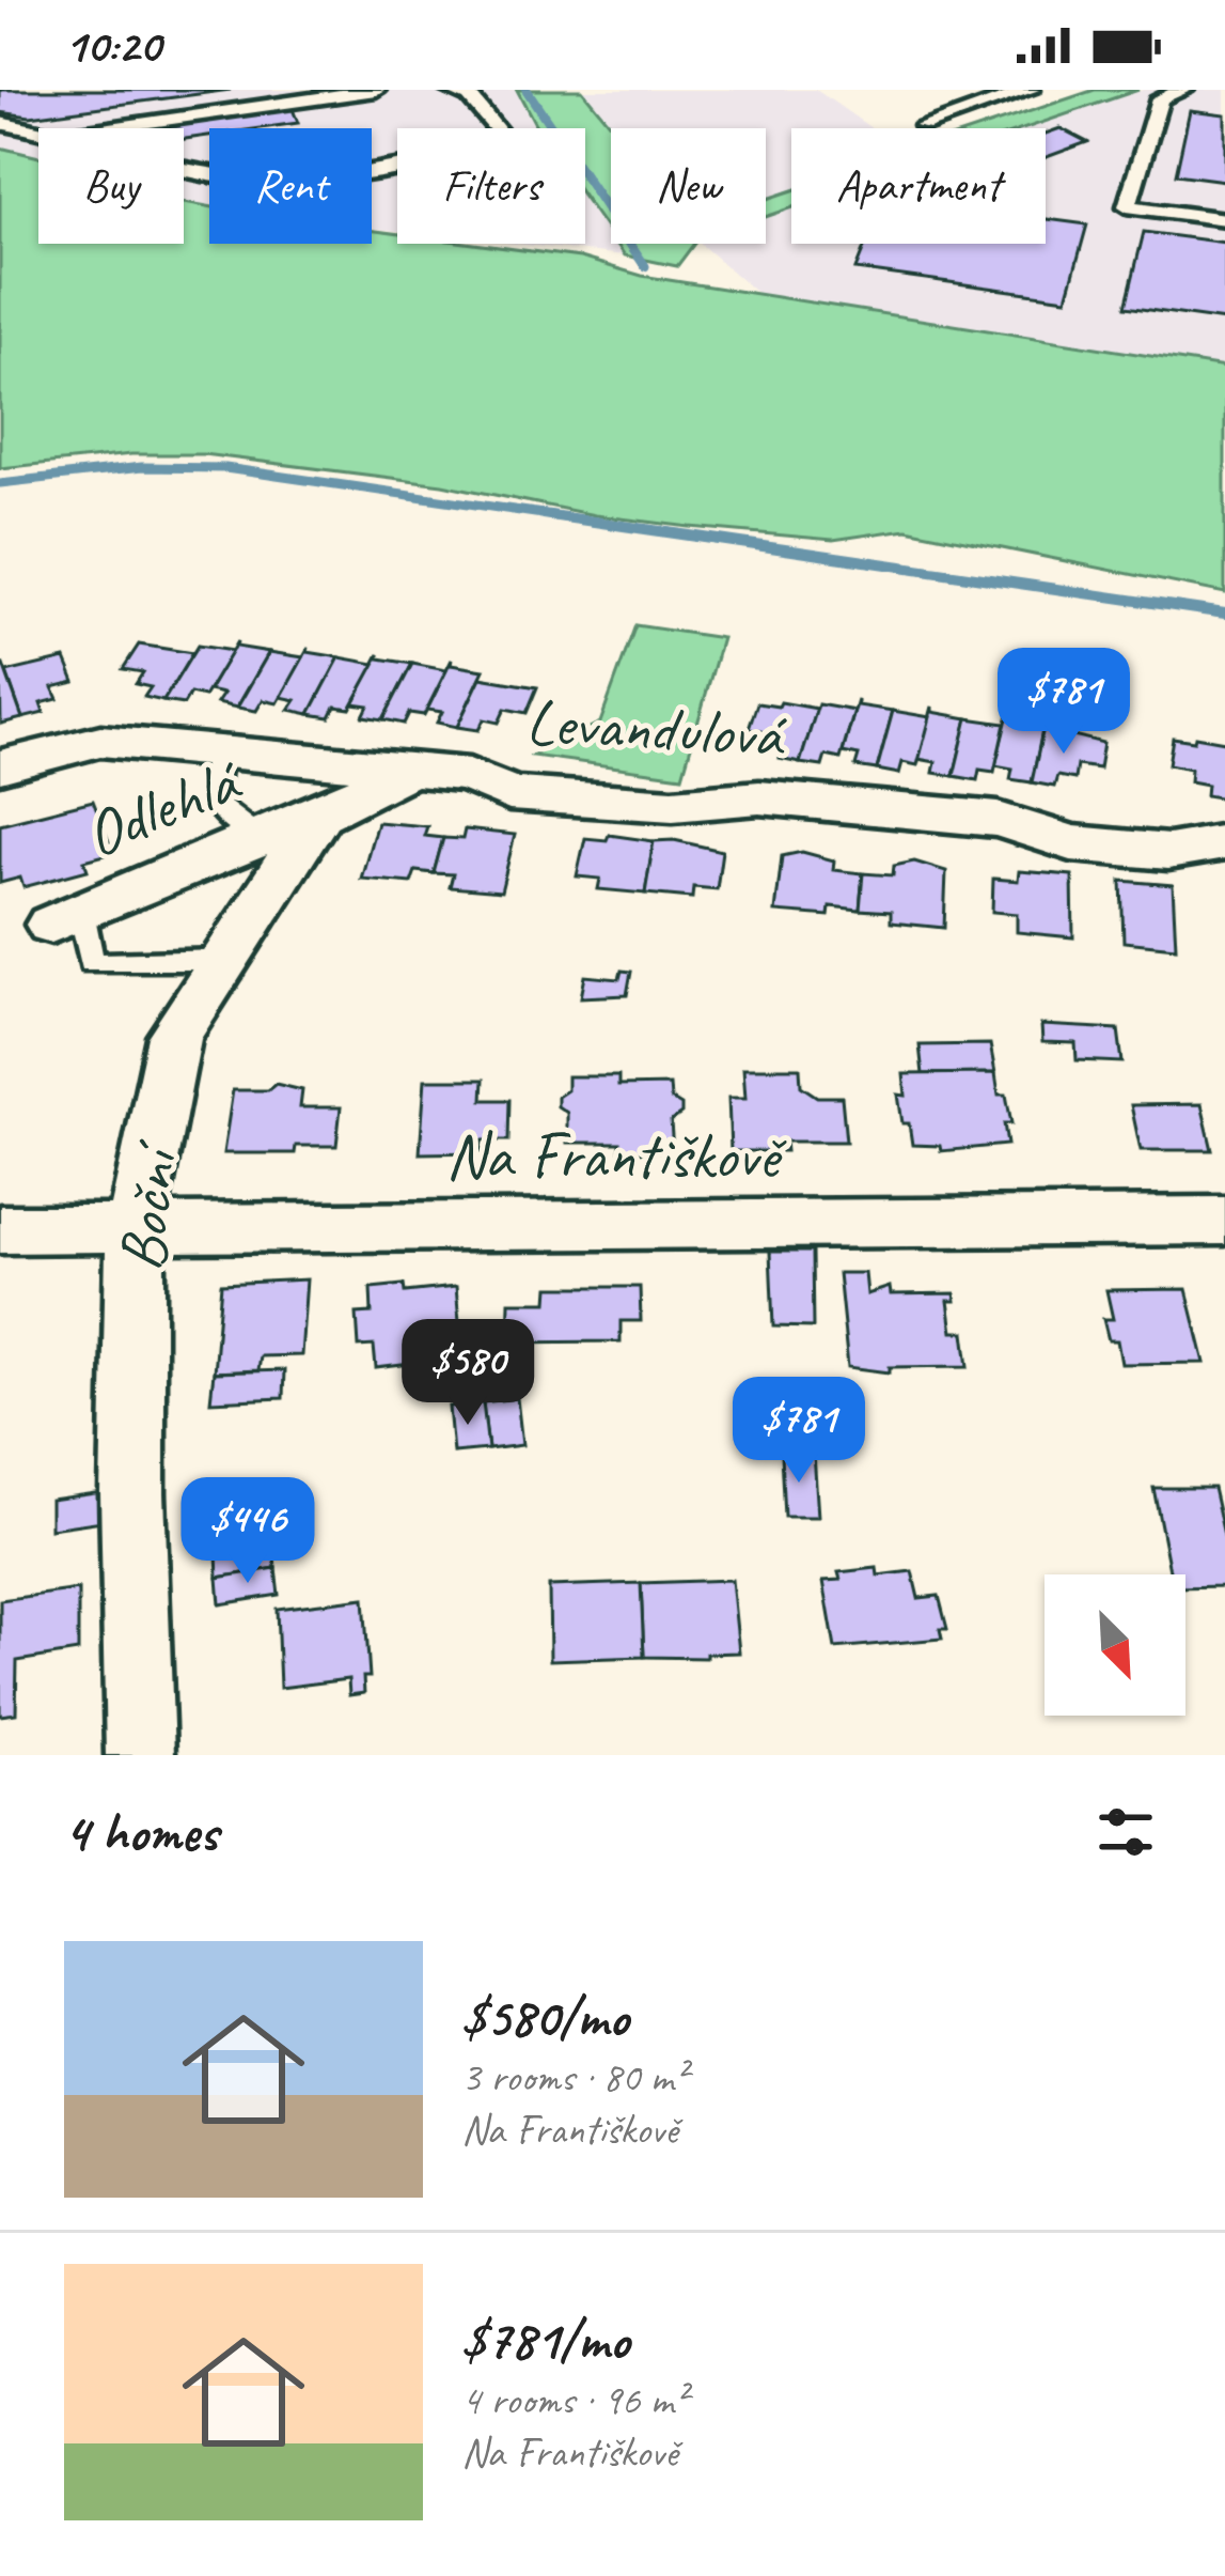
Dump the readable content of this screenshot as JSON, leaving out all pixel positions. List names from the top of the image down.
{
  "streets": {
    "street": [
      "Levandulová",
      "Odlehlá",
      "Na Františkově",
      "Boční"
    ]
  },
  "crossings": [
    ["Levandulová", "Boční"],
    ["Odlehlá", "Boční"],
    ["Na Františkově", "Boční"]
  ],
  "north": "bottom right",
  "page": {
    "status": "10:20",
    "chip": [
      "Buy",
      "Rent",
      "Filters",
      "New",
      "Apartment"
    ],
    "price": [
      "$781",
      "$580",
      "$781",
      "$446"
    ],
    "heading": "4 homes",
    "list": [
      {
        "name": "$580/mo",
        "note": "3 rooms · 80 m² · Na Františkově"
      },
      {
        "name": "$781/mo",
        "note": "4 rooms · 96 m² · Na Františkově"
      }
    ]
  }
}
